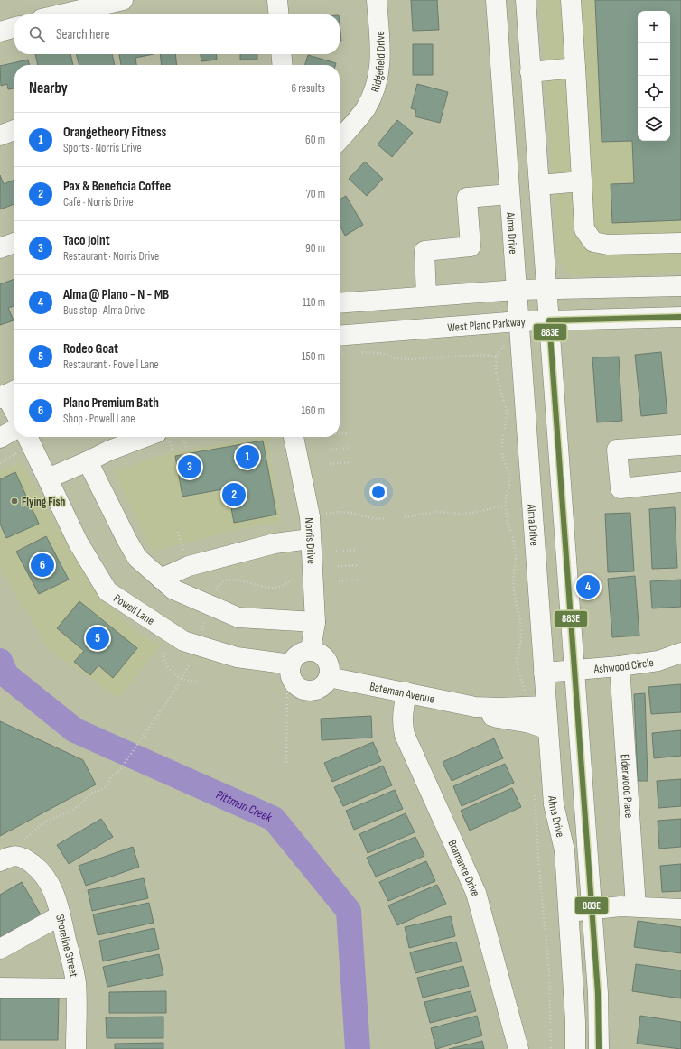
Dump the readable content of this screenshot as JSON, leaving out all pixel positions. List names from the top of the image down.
{
  "streets": {
    "main road": [
      "Ridgefield Drive",
      "Alma Drive",
      "West Plano Parkway",
      "Norris Drive",
      "Powell Lane",
      "Ashwood Circle",
      "Bateman Avenue",
      "Elderwood Place",
      "Bramante Drive",
      "Shoreline Street"
    ]
  },
  "crossings": [
    ["Alma Drive", "West Plano Parkway"],
    ["Alma Drive", "Ashwood Circle"],
    ["Alma Drive", "Bateman Avenue"],
    ["Norris Drive", "Powell Lane"],
    ["Norris Drive", "Bateman Avenue"],
    ["Powell Lane", "Bateman Avenue"],
    ["Ashwood Circle", "Elderwood Place"],
    ["Bateman Avenue", "Bramante Drive"]
  ],
  "water": ["Pittman Creek"],
  "places": ["Flying Fish"],
  "lines": ["transit line 883E"],
  "page": {
    "map_buttons": ["+", "−"],
    "search": "Search here",
    "heading": ["Nearby", "6 results"],
    "list": [
      {
        "mark": "1",
        "name": "Orangetheory Fitness",
        "note": "Sports · Norris Drive",
        "value": "60 m"
      },
      {
        "mark": "2",
        "name": "Pax & Beneficia Coffee",
        "note": "Café · Norris Drive",
        "value": "70 m"
      },
      {
        "mark": "3",
        "name": "Taco Joint",
        "note": "Restaurant · Norris Drive",
        "value": "90 m"
      },
      {
        "mark": "4",
        "name": "Alma @ Plano - N - MB",
        "note": "Bus stop · Alma Drive",
        "value": "110 m"
      },
      {
        "mark": "5",
        "name": "Rodeo Goat",
        "note": "Restaurant · Powell Lane",
        "value": "150 m"
      },
      {
        "mark": "6",
        "name": "Plano Premium Bath",
        "note": "Shop · Powell Lane",
        "value": "160 m"
      }
    ],
    "pins": [
      "1",
      "3",
      "2",
      "6",
      "4",
      "5"
    ]
  }
}
